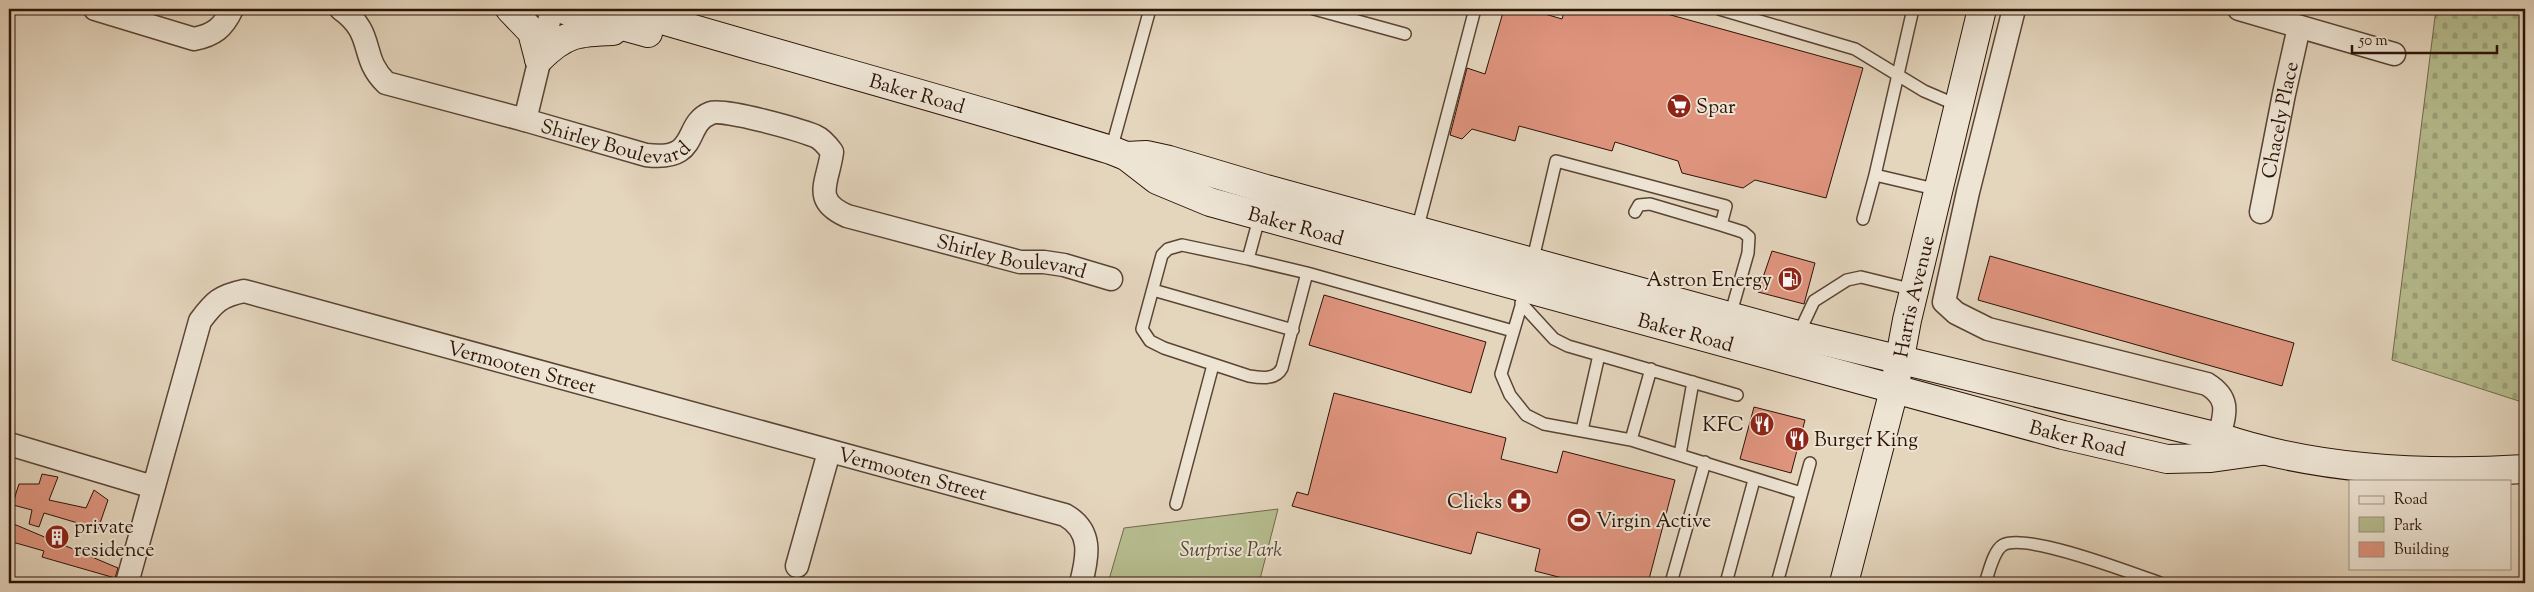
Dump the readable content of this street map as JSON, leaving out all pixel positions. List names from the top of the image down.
{
  "streets": {
    "main road": ["Baker Road", "Harris Avenue"],
    "street": ["Chacely Place", "Shirley Boulevard", "Vermooten Street"]
  },
  "crossings": [
    ["Baker Road", "Harris Avenue"]
  ],
  "parks": ["Surprise Park"],
  "places": {
    "supermarket": ["Spar"],
    "fuel station": ["Astron Energy"],
    "restaurant": ["KFC", "Burger King"],
    "pharmacy": ["Clicks"],
    "sports": ["Virgin Active"],
    "building": ["private residence"]
  },
  "legend": ["Road", "Park", "Building"],
  "scale_bar": "50 m"
}
